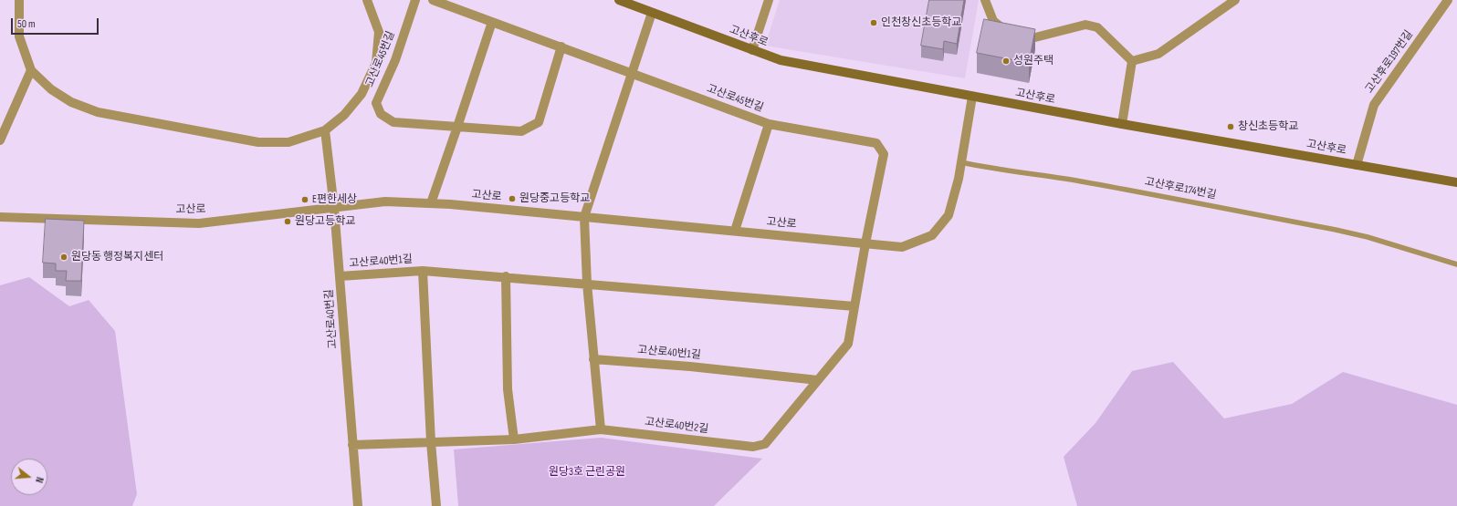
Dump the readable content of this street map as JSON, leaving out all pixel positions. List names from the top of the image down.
{
  "streets": {
    "main road": ["고산후로"],
    "street": [
      "고산로45번길",
      "고산후로197번길",
      "고산로",
      "고산로40번1길",
      "고산로40번길",
      "고산로40번2길"
    ],
    "lane": ["고산후로174번길"]
  },
  "crossings": [
    ["고산후로", "고산후로197번길"],
    ["고산로45번길", "고산로"],
    ["고산로45번길", "고산로40번2길"],
    ["고산후로174번길", "고산로"],
    ["고산로", "고산로40번길"],
    ["고산로", "고산로40번2길"],
    ["고산로40번1길", "고산로40번길"],
    ["고산로40번1길", "고산로40번2길"],
    ["고산로40번길", "고산로40번2길"]
  ],
  "parks": ["원당3호 근린공원"],
  "places": [
    "인천창신초등학교",
    "성원주택",
    "창신초등학교",
    "원당중고등학교",
    "E편한세상",
    "원당고등학교",
    "원당동 행정복지센터"
  ],
  "scale_bar": "50 m",
  "north": "right"
}
